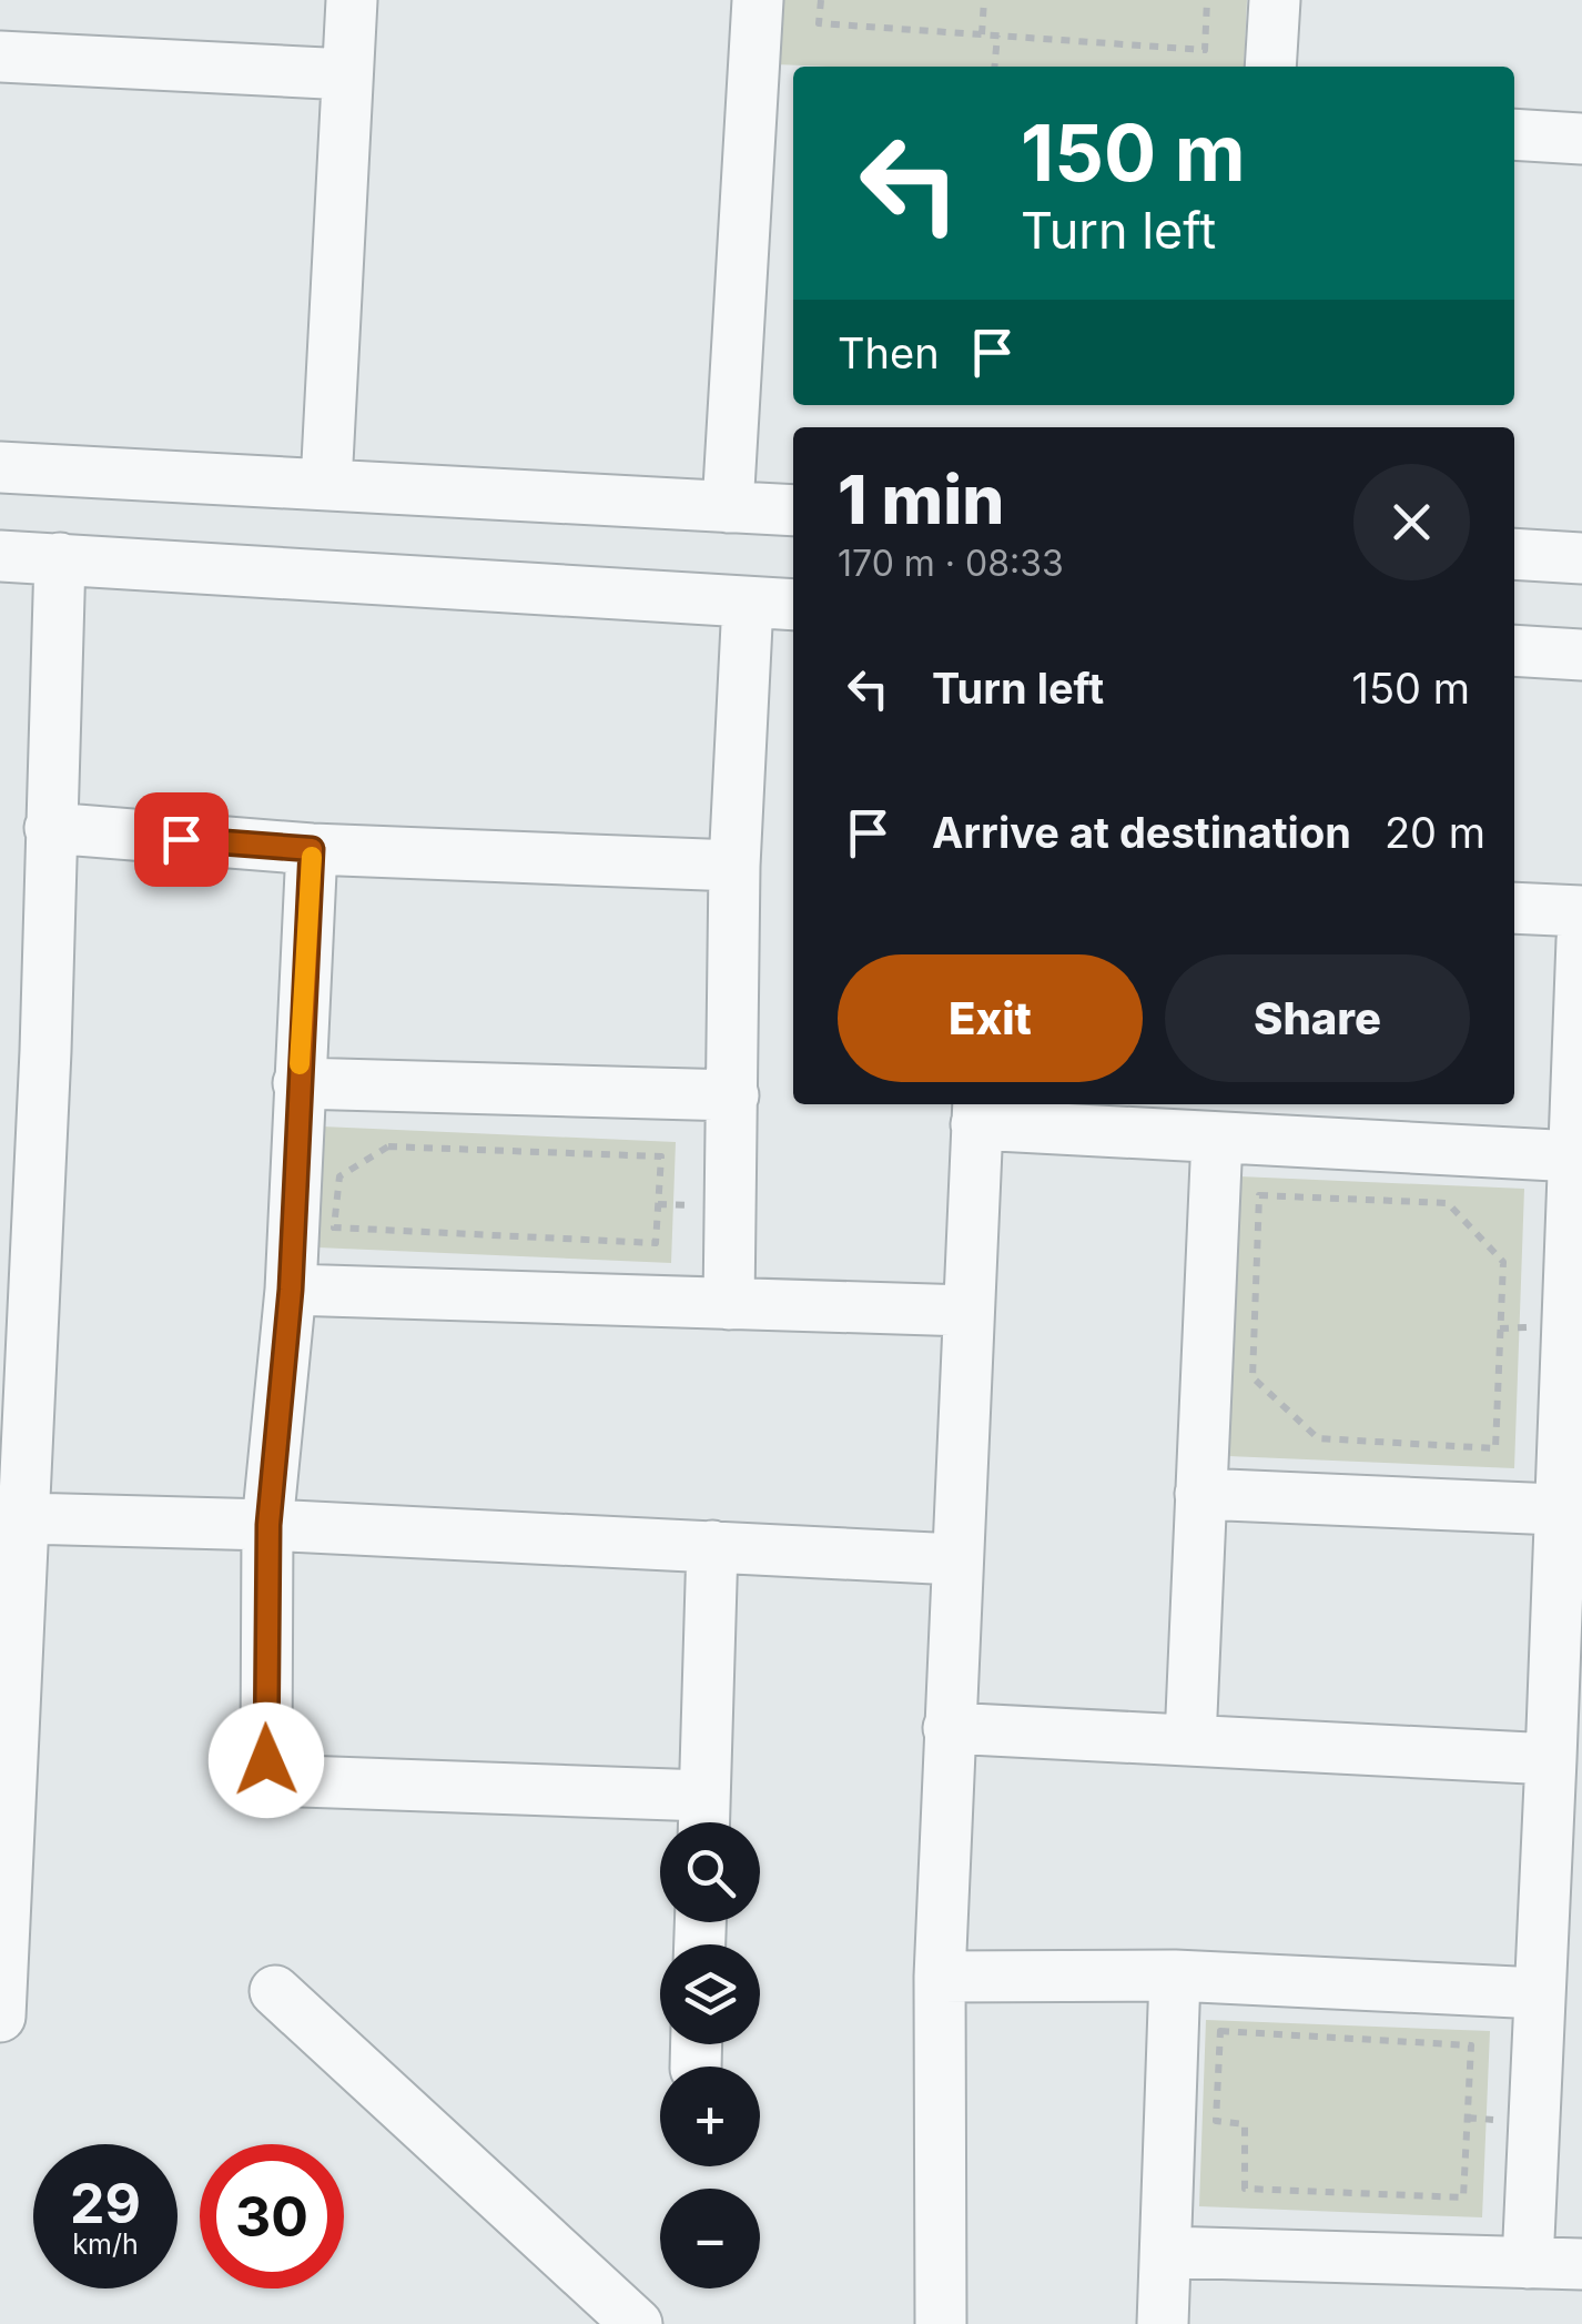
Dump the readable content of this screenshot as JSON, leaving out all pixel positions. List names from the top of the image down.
{
  "page": {
    "turn": ["150 m", "Turn left"],
    "then": "Then",
    "heading": ["1 min", "170 m · 08:33"],
    "list": [
      {
        "name": "Turn left",
        "value": "150 m"
      },
      {
        "name": "Arrive at destination",
        "value": "20 m"
      }
    ],
    "buttons": ["Exit", "Share"],
    "map_buttons": ["+", "−"],
    "speed": "29 km/h",
    "limit": "30"
  }
}
